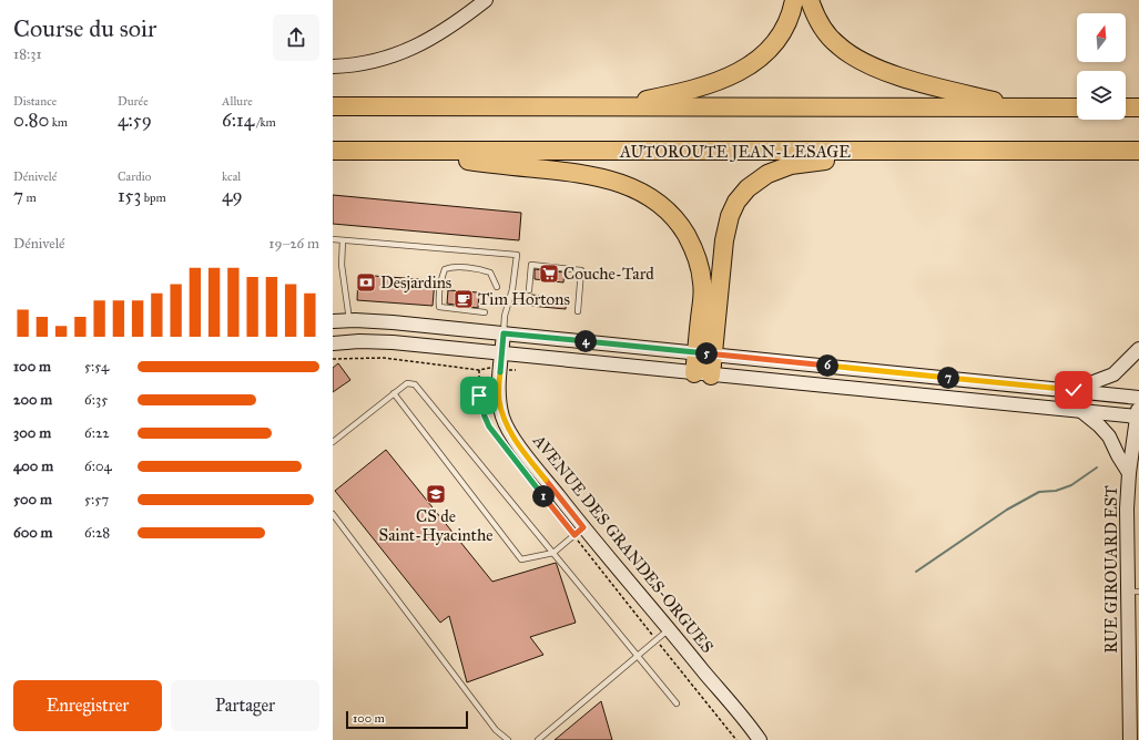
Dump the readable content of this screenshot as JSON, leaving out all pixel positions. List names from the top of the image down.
{
  "streets": {
    "highway": ["AUTOROUTE JEAN-LESAGE"],
    "street": ["AVENUE DES GRANDES-ORGUES", "RUE GIROUARD EST"]
  },
  "places": {
    "supermarket": ["Couche-Tard"],
    "bank": ["Desjardins"],
    "cafe": ["Tim Hortons"],
    "school or university": ["CS de Saint-Hyacinthe"]
  },
  "scale_bar": "100 m",
  "north": "top",
  "page": {
    "heading": ["Course du soir", "18:31"],
    "stats": [
      ["Distance", "0.80 km"],
      ["Durée", "4:59"],
      ["Allure", "6:14 /km"],
      ["Dénivelé", "7 m"],
      ["Cardio", "153 bpm"],
      ["kcal", "49"]
    ],
    "chart": ["Dénivelé", "19–26 m"],
    "pins": [
      "4",
      "5",
      "6",
      "7",
      "1"
    ],
    "list": [
      {
        "name": "100 m",
        "note": "5:54"
      },
      {
        "name": "200 m",
        "note": "6:35"
      },
      {
        "name": "300 m",
        "note": "6:22"
      },
      {
        "name": "400 m",
        "note": "6:04"
      },
      {
        "name": "500 m",
        "note": "5:57"
      },
      {
        "name": "600 m",
        "note": "6:28"
      }
    ],
    "buttons": ["Enregistrer", "Partager"],
    "scale": "100 m"
  }
}
